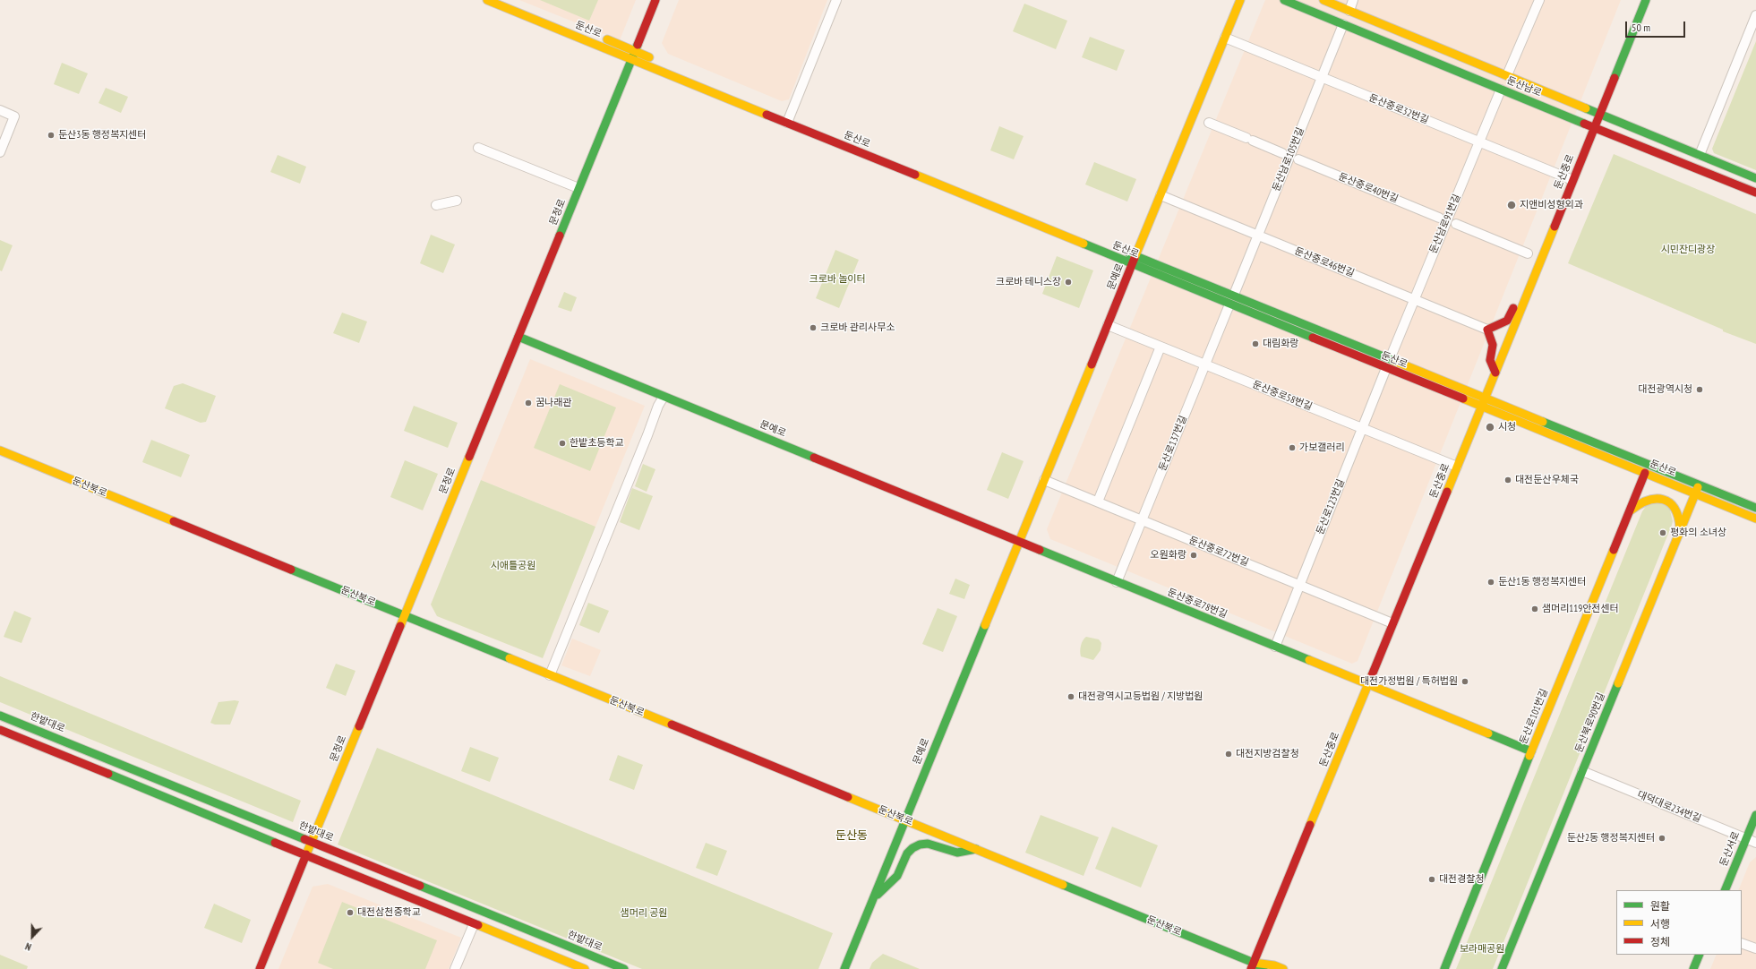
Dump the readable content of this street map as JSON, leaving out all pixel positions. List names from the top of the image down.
{
  "streets": {
    "main road": [
      "둔산로",
      "둔산남로",
      "둔산중로",
      "문정로",
      "문예로",
      "둔산북로",
      "둔산중로78번길",
      "둔산로101번길",
      "한밭대로",
      "둔산북로90번길",
      "둔산서로"
    ],
    "street": [
      "둔산중로32번길",
      "둔산남로105번길",
      "둔산중로40번길",
      "둔산남로91번길",
      "둔산중로46번길",
      "둔산중로58번길",
      "둔산로137번길",
      "둔산로123번길",
      "둔산중로72번길",
      "대덕대로234번길"
    ]
  },
  "crossings": [
    ["둔산로", "둔산남로105번길"],
    ["둔산로", "둔산중로"],
    ["둔산로", "문정로"],
    ["둔산로", "둔산남로91번길"],
    ["둔산로", "문예로"],
    ["둔산로", "둔산로137번길"],
    ["둔산로", "둔산로123번길"],
    ["둔산로", "둔산로101번길"],
    ["둔산로", "둔산북로90번길"],
    ["둔산남로", "둔산남로105번길"],
    ["둔산남로", "둔산중로"],
    ["둔산남로", "둔산남로91번길"],
    ["둔산중로32번길", "둔산남로105번길"],
    ["둔산중로32번길", "둔산중로"],
    ["둔산중로32번길", "둔산남로91번길"],
    ["둔산중로32번길", "문예로"],
    ["둔산남로105번길", "둔산중로46번길"],
    ["둔산중로", "둔산중로58번길"],
    ["둔산중로", "둔산북로"],
    ["둔산중로", "둔산중로72번길"],
    ["둔산중로", "둔산중로78번길"],
    ["문정로", "문예로"],
    ["문정로", "둔산북로"],
    ["문정로", "한밭대로"],
    ["둔산남로91번길", "둔산중로46번길"],
    ["둔산중로46번길", "문예로"],
    ["문예로", "둔산중로58번길"],
    ["문예로", "둔산북로"],
    ["문예로", "둔산중로72번길"],
    ["문예로", "둔산중로78번길"],
    ["둔산중로58번길", "둔산로137번길"],
    ["둔산중로58번길", "둔산로123번길"],
    ["둔산로137번길", "둔산중로72번길"],
    ["둔산로137번길", "둔산중로78번길"],
    ["둔산로123번길", "둔산중로72번길"],
    ["둔산로123번길", "둔산중로78번길"],
    ["둔산중로78번길", "둔산로101번길"],
    ["둔산북로90번길", "대덕대로234번길"],
    ["대덕대로234번길", "둔산서로"]
  ],
  "districts": ["둔산동"],
  "parks": [
    "시민잔디광장",
    "크로바 놀이터",
    "시애틀공원",
    "샘머리 공원",
    "보라매공원"
  ],
  "places": [
    "둔산3동 행정복지센터",
    "지앤비성형외과",
    "크로바 테니스장",
    "크로바 관리사무소",
    "대림화랑",
    "대전광역시청",
    "꿈나래관",
    "시청",
    "한밭초등학교",
    "가보갤러리",
    "대전둔산우체국",
    "평화의 소녀상",
    "오원화랑",
    "둔산1동 행정복지센터",
    "샘머리119안전센터",
    "대전가정법원 / 특허법원",
    "대전광역시고등법원 / 지방법원",
    "대전지방검찰청",
    "둔산2동 행정복지센터",
    "대전경찰청",
    "대전삼천중학교"
  ],
  "legend": ["원활", "서행", "정체"],
  "scale_bar": "50 m",
  "north": "bottom"
}
